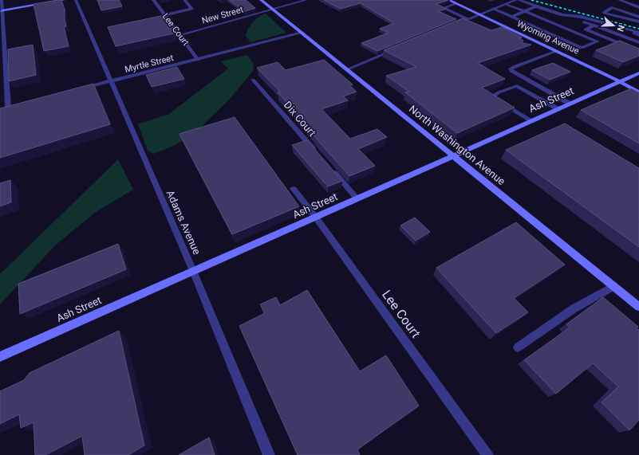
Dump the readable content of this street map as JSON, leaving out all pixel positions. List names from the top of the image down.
{
  "streets": {
    "street": [
      "New Street",
      "Lee Court",
      "Wyoming Avenue",
      "Myrtle Street",
      "Ash Street",
      "Dix Court",
      "North Washington Avenue",
      "Adams Avenue"
    ]
  },
  "crossings": [
    ["New Street", "Lee Court"],
    ["New Street", "North Washington Avenue"],
    ["Lee Court", "Myrtle Street"],
    ["Lee Court", "Ash Street"],
    ["Wyoming Avenue", "Ash Street"],
    ["Myrtle Street", "North Washington Avenue"],
    ["Myrtle Street", "Adams Avenue"],
    ["Ash Street", "North Washington Avenue"],
    ["Ash Street", "Adams Avenue"]
  ],
  "north": "right"
}
